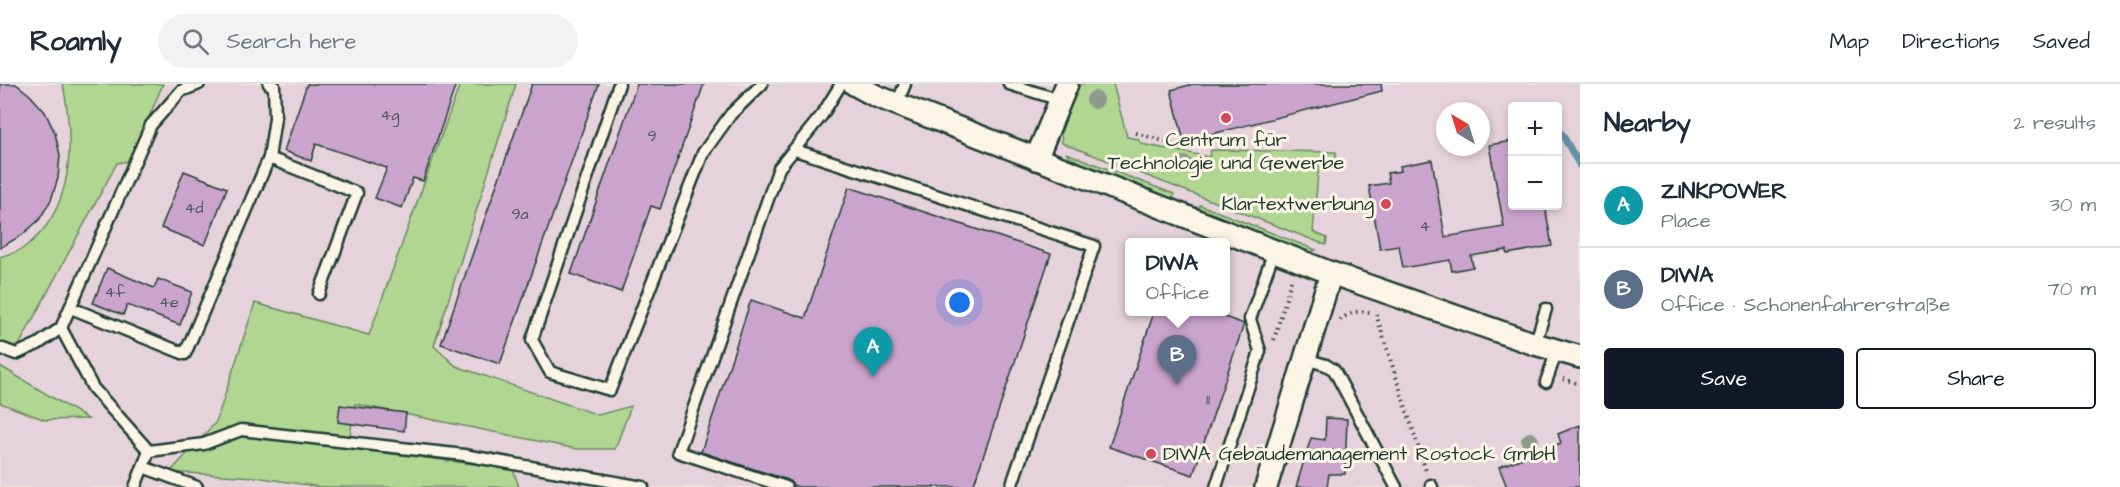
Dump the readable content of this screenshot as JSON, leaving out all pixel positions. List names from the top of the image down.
{
  "places": ["Centrum für Technologie und Gewerbe", "Klartextwerbung", "DIWA Gebäudemanagement Rostock GmbH"],
  "house_numbers": [
    "4g",
    "9",
    "4d",
    "9a",
    "4",
    "4f",
    "4e",
    "11"
  ],
  "north": "top left",
  "page": {
    "header": "Roamly",
    "search": "Search here",
    "nav": ["Map", "Directions", "Saved"],
    "heading": ["Nearby", "2 results"],
    "map_buttons": ["+", "−"],
    "list": [
      {
        "mark": "A",
        "name": "ZINKPOWER",
        "note": "Place",
        "value": "30 m"
      },
      {
        "mark": "B",
        "name": "DIWA",
        "note": "Office · Schonenfahrerstraße",
        "value": "70 m"
      }
    ],
    "popup": ["DIWA", "Office"],
    "pins": ["A", "B"],
    "buttons": ["Save", "Share"]
  }
}
